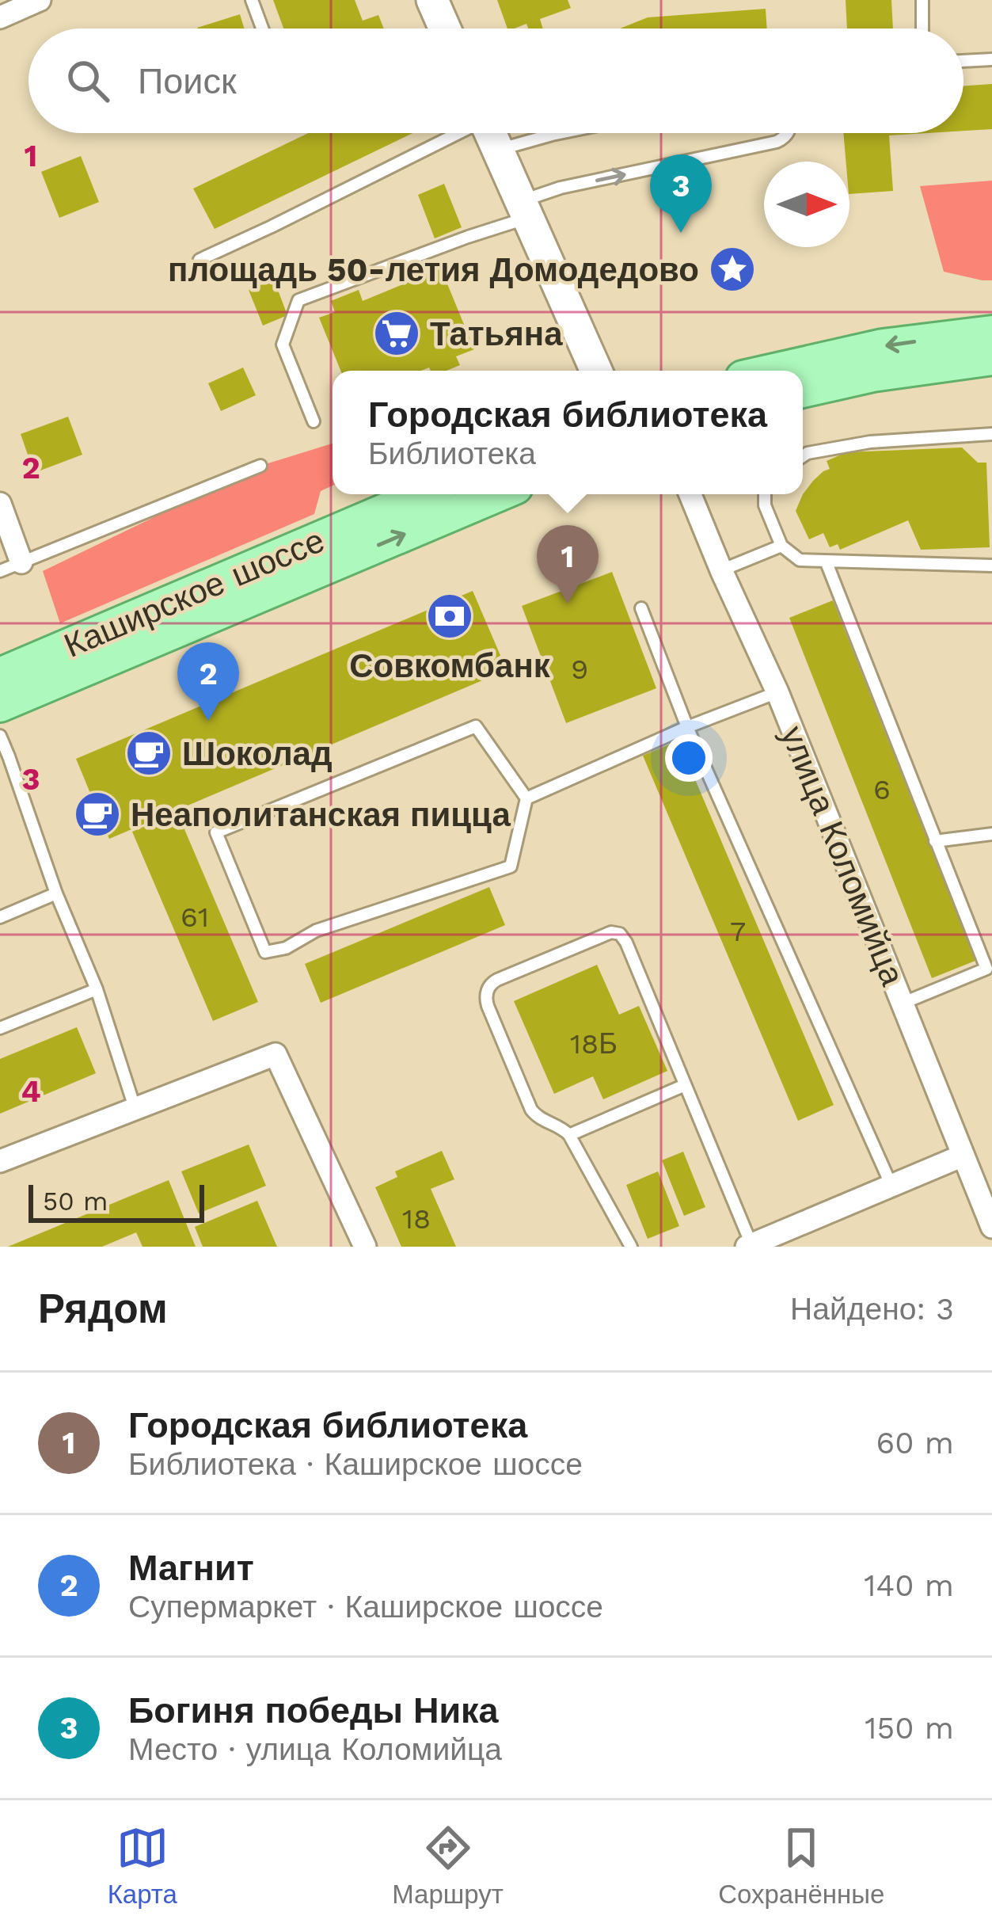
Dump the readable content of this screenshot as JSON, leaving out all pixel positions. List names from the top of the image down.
{
  "streets": {
    "main road": ["Каширское шоссе"],
    "street": ["улица Коломийца"]
  },
  "places": {
    "place": ["площадь 50-летия Домодедово"],
    "supermarket": ["Татьяна"],
    "bank": ["Совкомбанк"],
    "cafe": ["Шоколад", "Неаполитанская пицца"]
  },
  "house_numbers": [
    "9",
    "6",
    "61",
    "7",
    "18Б",
    "18"
  ],
  "scale_bar": "50 m",
  "north": "right",
  "page": {
    "search": "Поиск",
    "pins": ["3", "1", "2"],
    "popup": ["Городская библиотека", "Библиотека"],
    "scale": "50 m",
    "heading": ["Рядом", "Найдено: 3"],
    "list": [
      {
        "mark": "1",
        "name": "Городская библиотека",
        "note": "Библиотека · Каширское шоссе",
        "value": "60 m"
      },
      {
        "mark": "2",
        "name": "Магнит",
        "note": "Супермаркет · Каширское шоссе",
        "value": "140 m"
      },
      {
        "mark": "3",
        "name": "Богиня победы Ника",
        "note": "Место · улица Коломийца",
        "value": "150 m"
      }
    ],
    "nav": ["Карта", "Маршрут", "Сохранённые"]
  },
  "grid": {
    "rows": [
      "1",
      "2",
      "3",
      "4"
    ]
  }
}
